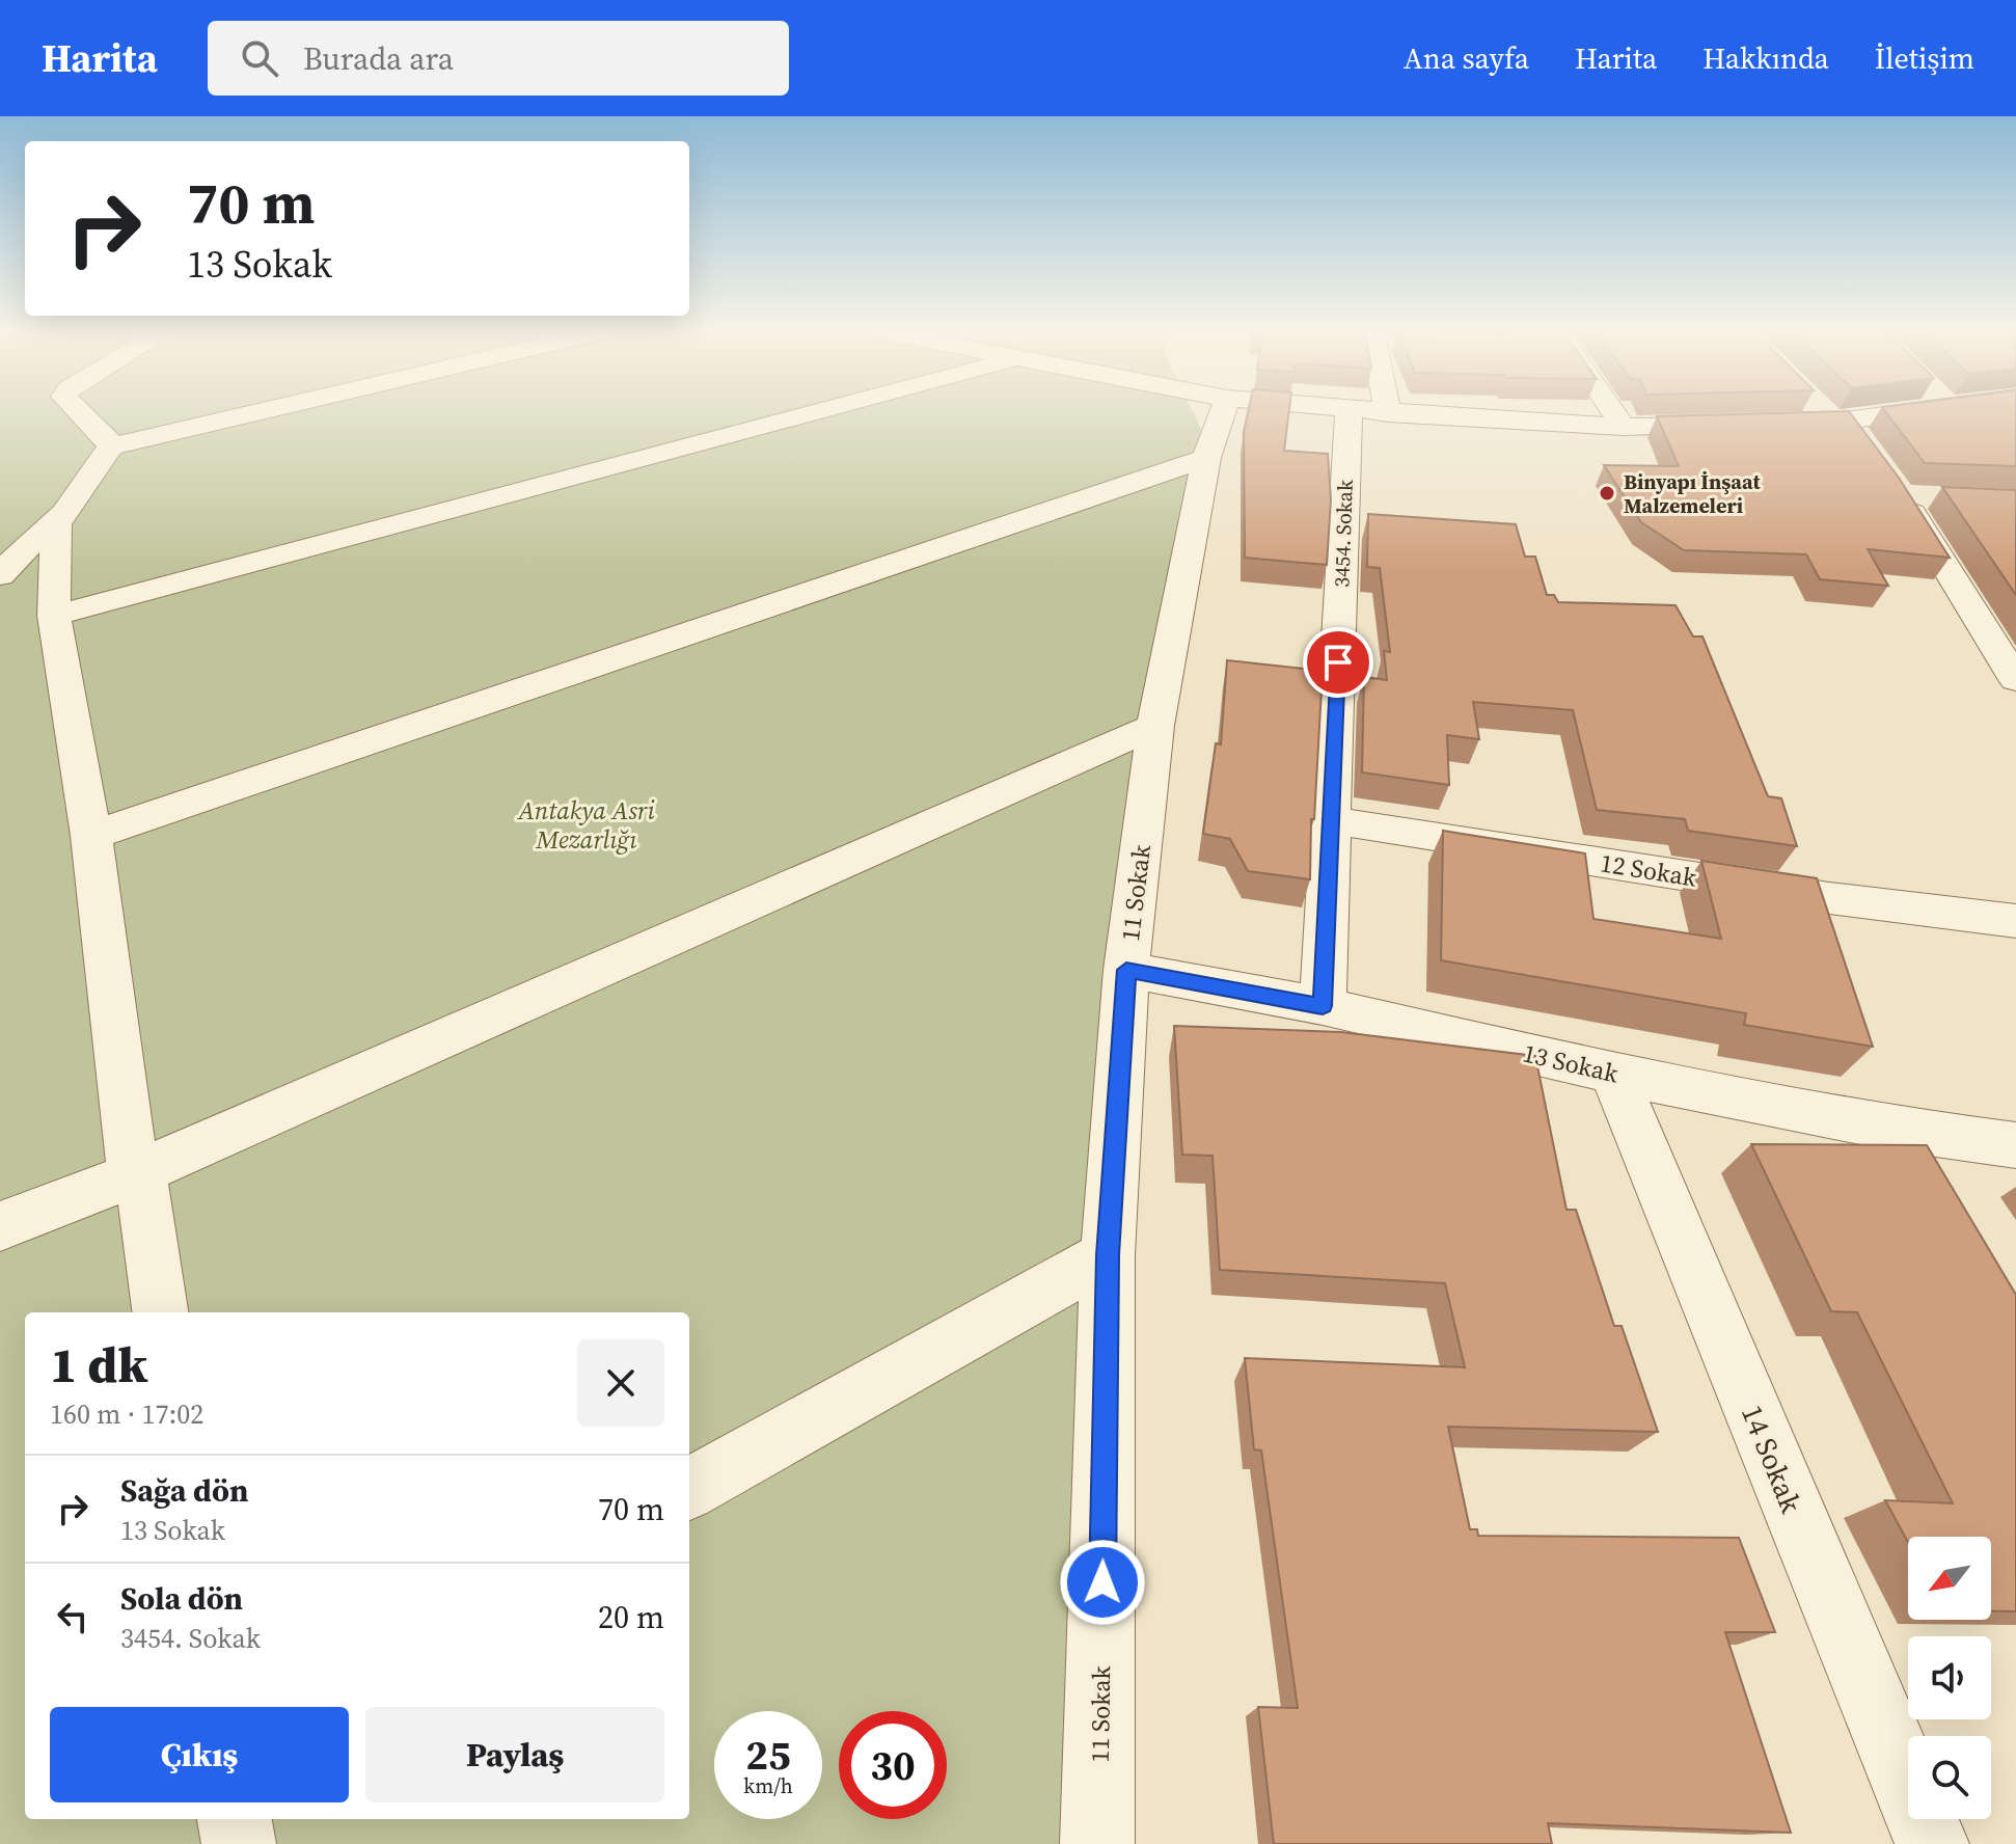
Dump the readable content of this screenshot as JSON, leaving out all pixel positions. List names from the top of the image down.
{
  "streets": {
    "street": [
      "3454. Sokak",
      "12 Sokak",
      "11 Sokak",
      "13 Sokak",
      "14 Sokak"
    ]
  },
  "crossings": [
    ["3454. Sokak", "12 Sokak"],
    ["3454. Sokak", "13 Sokak"],
    ["11 Sokak", "13 Sokak"],
    ["13 Sokak", "14 Sokak"]
  ],
  "parks": ["Antakya Asri Mezarlığı"],
  "places": ["Binyapı İnşaat Malzemeleri"],
  "north": "bottom left",
  "page": {
    "header": "Harita",
    "search": "Burada ara",
    "nav": [
      "Ana sayfa",
      "Harita",
      "Hakkında",
      "İletişim"
    ],
    "turn": ["70 m", "13 Sokak"],
    "heading": ["1 dk", "160 m · 17:02"],
    "list": [
      {
        "name": "Sağa dön",
        "note": "13 Sokak",
        "value": "70 m"
      },
      {
        "name": "Sola dön",
        "note": "3454. Sokak",
        "value": "20 m"
      }
    ],
    "buttons": ["Çıkış", "Paylaş"],
    "speed": "25 km/h",
    "limit": "30"
  }
}
